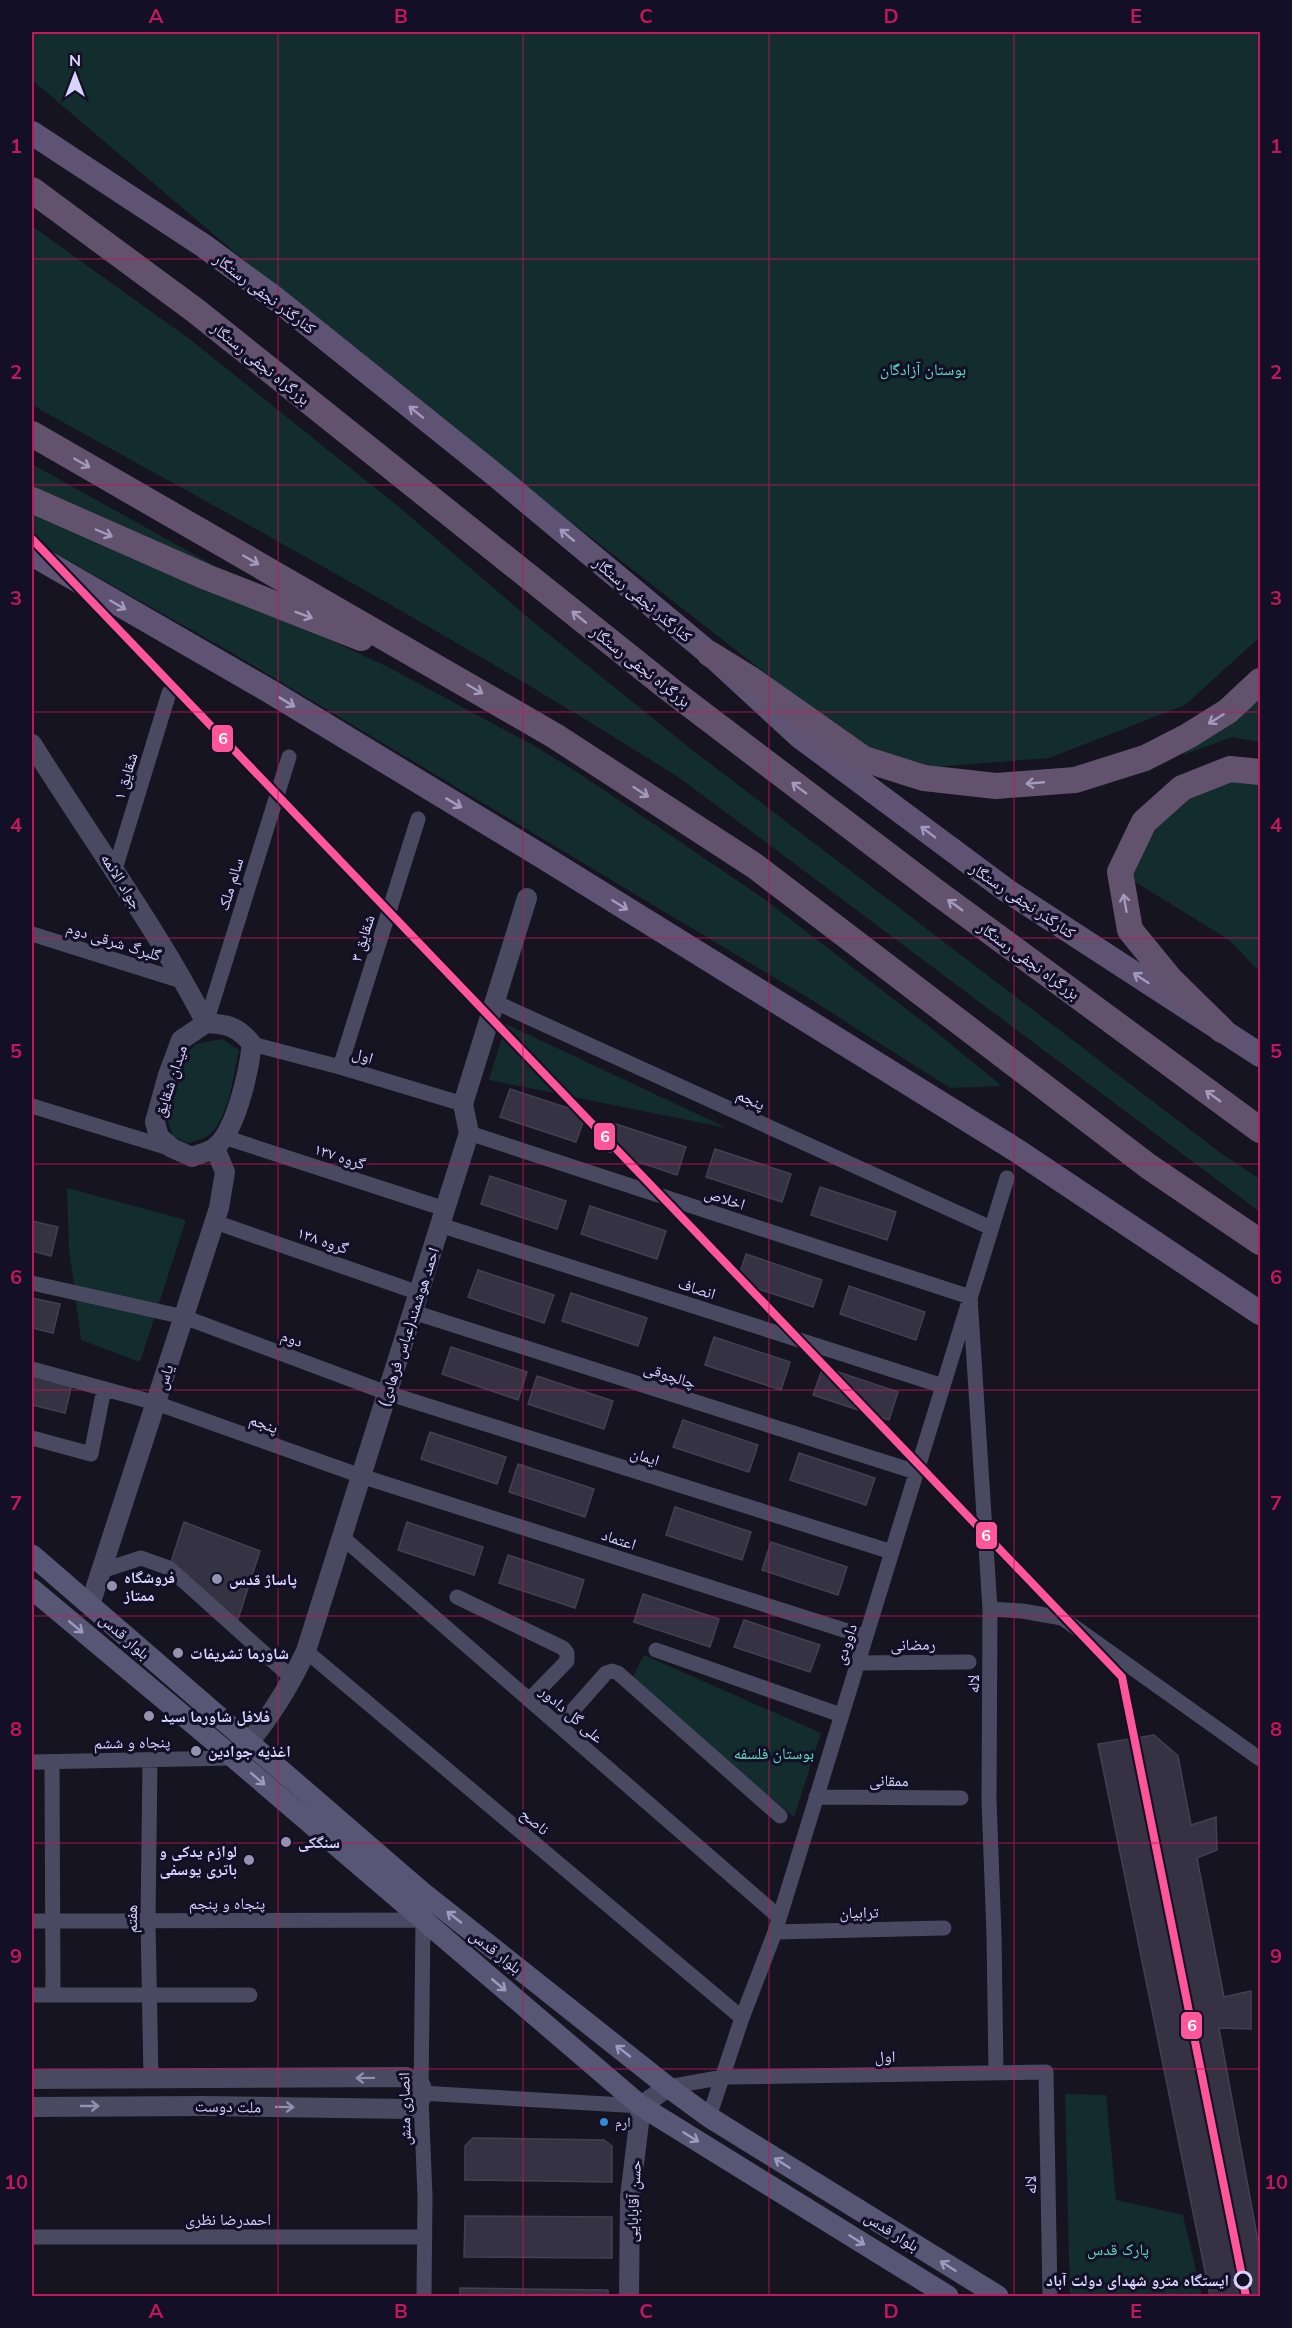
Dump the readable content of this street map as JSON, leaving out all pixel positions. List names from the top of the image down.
{
  "streets": {
    "highway": ["بزرگراه نجفی رستگار"],
    "main road": ["کنارگذر نجفی رستگار", "بلوار قدس"],
    "street": [
      "شقایق ۱",
      "جواد الائمه",
      "سالم ملک",
      "شقایق ۳",
      "گلبرگ شرقی دوم",
      "اول",
      "میدان شقایق",
      "پنجم",
      "گروه ۱۳۷",
      "اخلاص",
      "گروه ۱۳۸",
      "انصاف",
      "احمد هوشمند(عباس فرهادی)",
      "دوم",
      "چالچوقی",
      "یاس",
      "ایمان",
      "اعتماد",
      "داوودی",
      "رمضانی",
      "لاله",
      "علی گل دادور",
      "پنجاه و ششم",
      "ممقانی",
      "ناصح",
      "پنجاه و پنجم",
      "ترابیان",
      "هفتم",
      "ملت دوست",
      "انصاری منش",
      "حسن آقابابایی",
      "احمدرضا نظری"
    ]
  },
  "crossings": [
    ["شقایق ۱", "جواد الائمه"],
    ["جواد الائمه", "سالم ملک"],
    ["جواد الائمه", "گلبرگ شرقی دوم"],
    ["جواد الائمه", "میدان شقایق"],
    ["سالم ملک", "میدان شقایق"],
    ["شقایق ۳", "اول"],
    ["اول", "احمد هوشمند(عباس فرهادی)"],
    ["اول", "بلوار قدس"],
    ["اول", "داوودی"],
    ["اول", "لاله"],
    ["پنجم", "احمد هوشمند(عباس فرهادی)"],
    ["پنجم", "یاس"],
    ["پنجم", "اعتماد"],
    ["پنجم", "داوودی"],
    ["گروه ۱۳۷", "انصاف"],
    ["گروه ۱۳۷", "احمد هوشمند(عباس فرهادی)"],
    ["گروه ۱۳۷", "یاس"],
    ["اخلاص", "احمد هوشمند(عباس فرهادی)"],
    ["اخلاص", "داوودی"],
    ["اخلاص", "لاله"],
    ["گروه ۱۳۸", "احمد هوشمند(عباس فرهادی)"],
    ["گروه ۱۳۸", "یاس"],
    ["انصاف", "احمد هوشمند(عباس فرهادی)"],
    ["انصاف", "داوودی"],
    ["احمد هوشمند(عباس فرهادی)", "دوم"],
    ["احمد هوشمند(عباس فرهادی)", "چالچوقی"],
    ["احمد هوشمند(عباس فرهادی)", "ایمان"],
    ["احمد هوشمند(عباس فرهادی)", "اعتماد"],
    ["احمد هوشمند(عباس فرهادی)", "بلوار قدس"],
    ["احمد هوشمند(عباس فرهادی)", "علی گل دادور"],
    ["احمد هوشمند(عباس فرهادی)", "پنجاه و ششم"],
    ["احمد هوشمند(عباس فرهادی)", "ناصح"],
    ["دوم", "یاس"],
    ["دوم", "ایمان"],
    ["چالچوقی", "داوودی"],
    ["یاس", "بلوار قدس"],
    ["ایمان", "داوودی"],
    ["اعتماد", "داوودی"],
    ["بلوار قدس", "داوودی"],
    ["بلوار قدس", "پنجاه و ششم"],
    ["بلوار قدس", "پنجاه و پنجم"],
    ["بلوار قدس", "انصاری منش"],
    ["بلوار قدس", "حسن آقابابایی"],
    ["داوودی", "رمضانی"],
    ["داوودی", "لاله"],
    ["داوودی", "علی گل دادور"],
    ["داوودی", "ممقانی"],
    ["داوودی", "ناصح"],
    ["داوودی", "ترابیان"],
    ["علی گل دادور", "ترابیان"],
    ["پنجاه و ششم", "هفتم"],
    ["پنجاه و پنجم", "هفتم"],
    ["پنجاه و پنجم", "انصاری منش"],
    ["هفتم", "ملت دوست"],
    ["ملت دوست", "انصاری منش"],
    ["انصاری منش", "احمدرضا نظری"]
  ],
  "one_way": ["کنارگذر نجفی رستگار"],
  "parks": ["بوستان آزادگان", "بوستان فلسفه", "پارک قدس"],
  "places": [
    "پاساژ قدس",
    "فروشگاه ممتاز",
    "شاورما تشریفات",
    "فلافل شاورما سید",
    "اغذیه جوادین",
    "سنگکی",
    "لوازم یدکی و باتری یوسفی",
    "ارم",
    "ایستگاه مترو شهدای دولت آباد"
  ],
  "lines": ["transit line 6"],
  "north": "top",
  "grid": {
    "columns": [
      "A",
      "B",
      "C",
      "D",
      "E"
    ],
    "rows": [
      "1",
      "2",
      "3",
      "4",
      "5",
      "6",
      "7",
      "8",
      "9",
      "10"
    ]
  }
}
